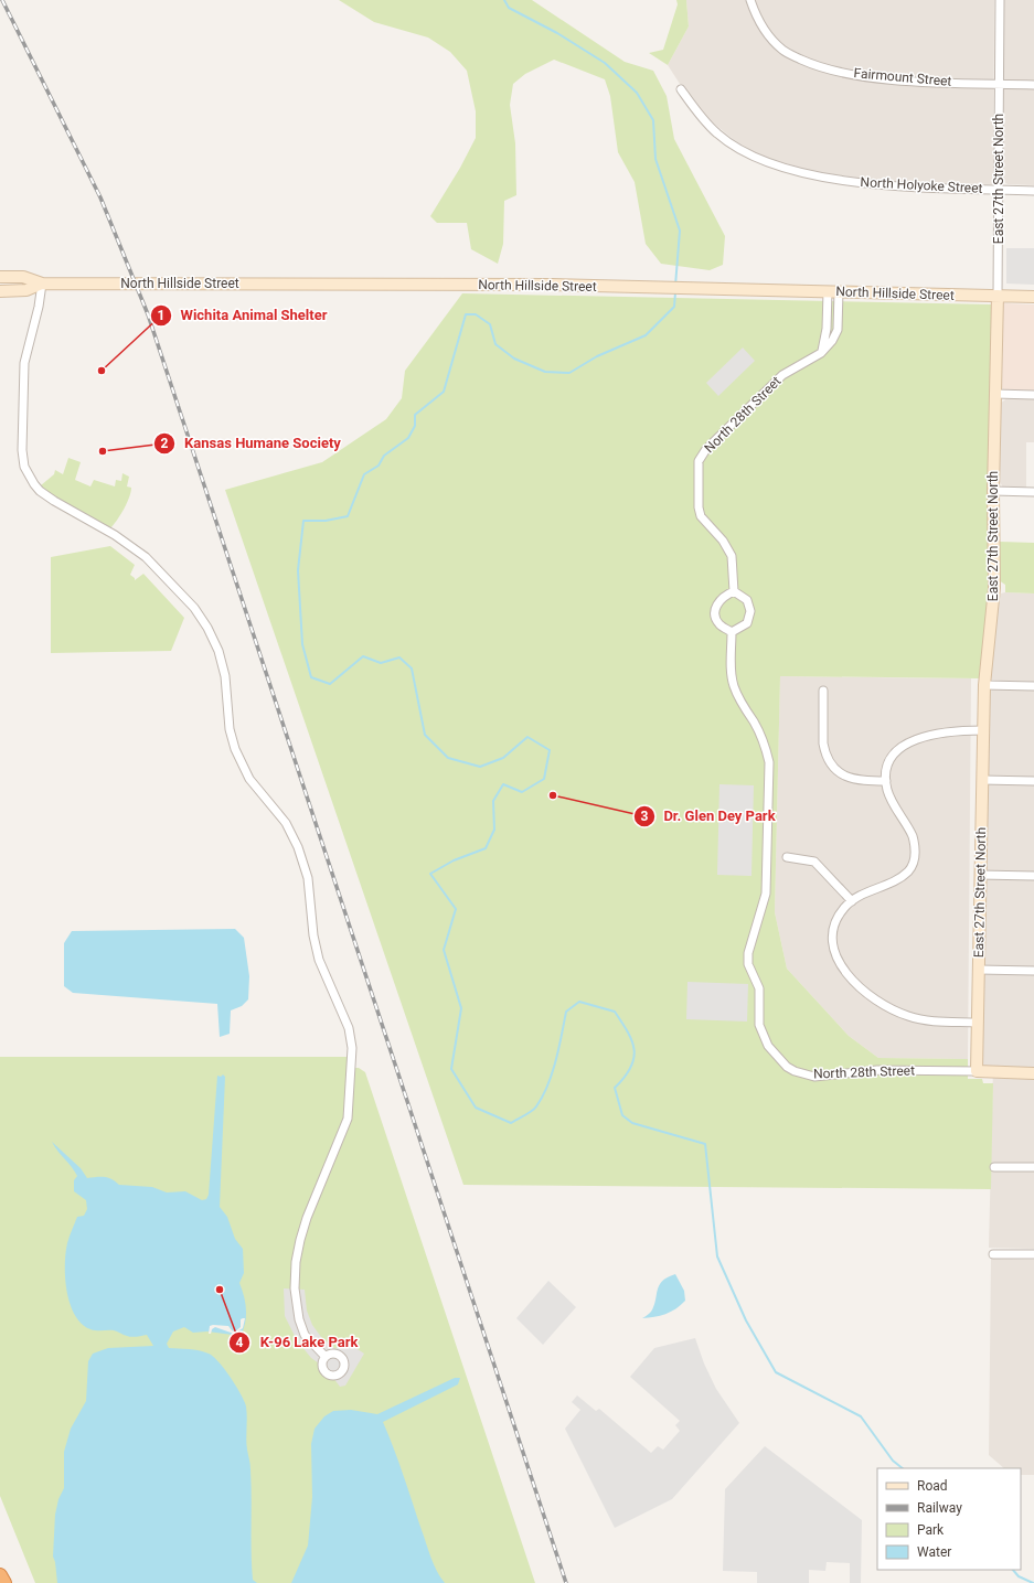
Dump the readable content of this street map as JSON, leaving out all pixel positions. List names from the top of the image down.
{
  "streets": {
    "main road": ["East 27th Street North", "North Hillside Street"],
    "street": ["Fairmount Street", "North Holyoke Street", "North 28th Street"]
  },
  "crossings": [
    ["Fairmount Street", "East 27th Street North"],
    ["East 27th Street North", "North Holyoke Street"],
    ["East 27th Street North", "North Hillside Street"],
    ["East 27th Street North", "North 28th Street"],
    ["North Hillside Street", "North 28th Street"]
  ],
  "places": [
    "Wichita Animal Shelter",
    "Kansas Humane Society",
    "Dr. Glen Dey Park",
    "K-96 Lake Park"
  ],
  "legend": [
    "Road",
    "Railway",
    "Park",
    "Water"
  ]
}
